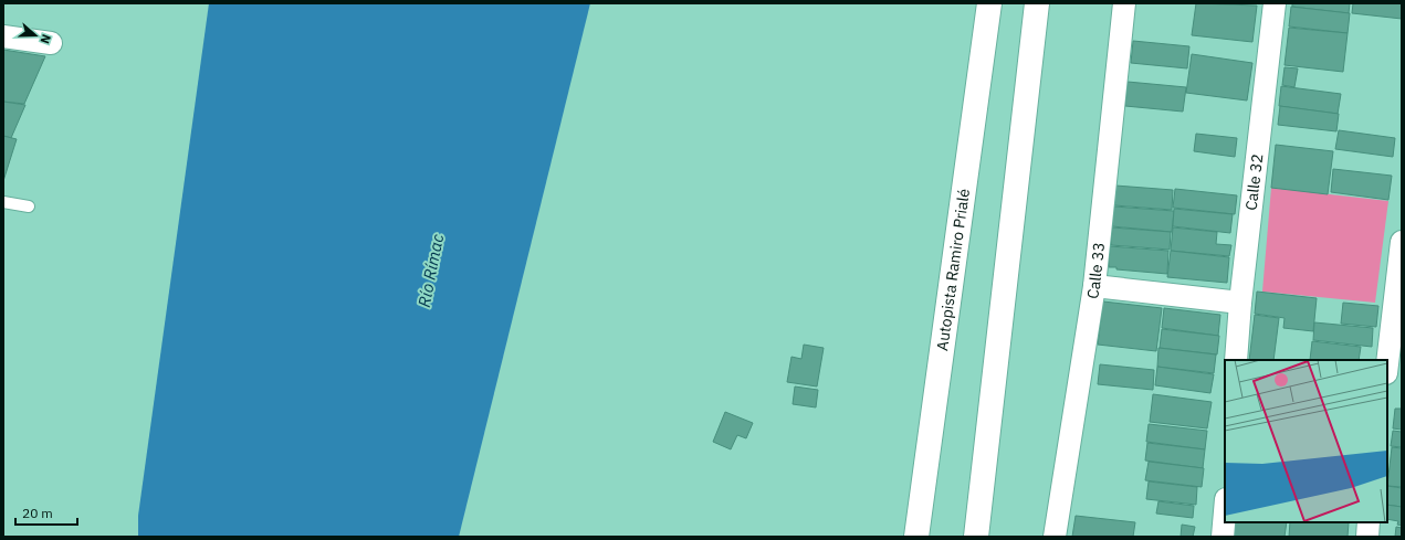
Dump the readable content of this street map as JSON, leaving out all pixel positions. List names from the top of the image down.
{
  "streets": {
    "highway": ["Autopista Ramiro Prialé"],
    "street": ["Calle 32", "Calle 33"]
  },
  "water": ["Río Rímac"],
  "scale_bar": "20 m",
  "north": "right"
}
